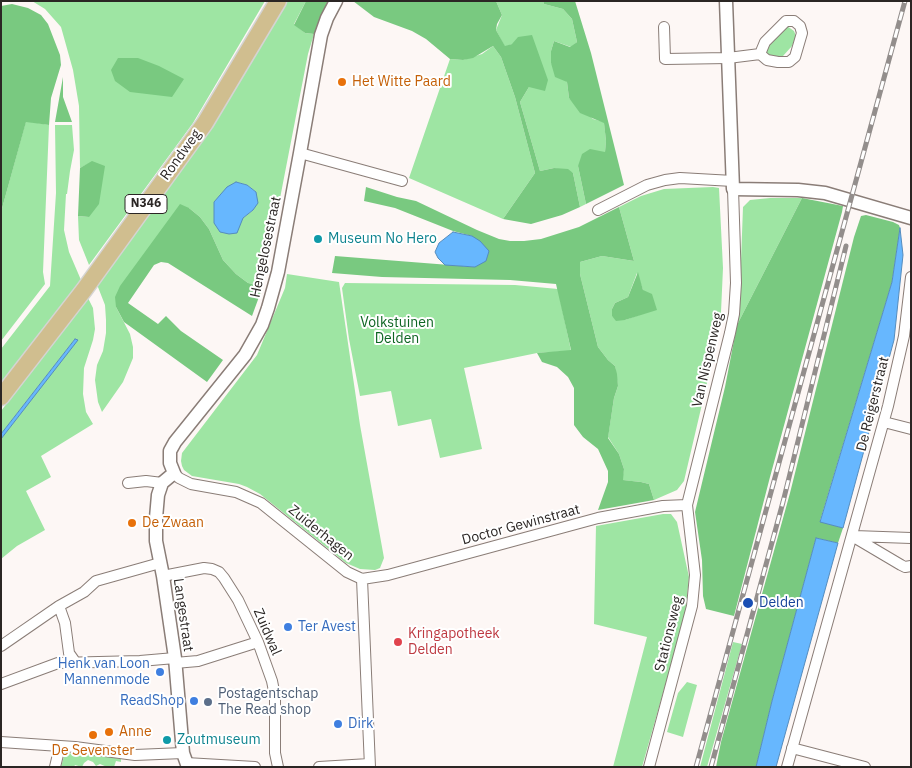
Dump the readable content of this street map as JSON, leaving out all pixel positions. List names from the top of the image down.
{
  "streets": {
    "main road": ["Rondweg", "N346"],
    "street": [
      "Hengelosestraat",
      "Van Nispenweg",
      "De Reigerstraat",
      "Doctor Gewinstraat",
      "Zuiderhagen",
      "Langestraat",
      "Zuidwal",
      "Stationsweg"
    ]
  },
  "crossings": [
    ["Hengelosestraat", "Zuiderhagen"],
    ["Van Nispenweg", "Doctor Gewinstraat"],
    ["Van Nispenweg", "Stationsweg"],
    ["Doctor Gewinstraat", "Zuiderhagen"],
    ["Doctor Gewinstraat", "Stationsweg"],
    ["Langestraat", "Zuidwal"]
  ],
  "parks": ["Volkstuinen Delden"],
  "places": [
    "Het Witte Paard",
    "Museum No Hero",
    "De Zwaan",
    "Delden",
    "Ter Avest",
    "Kringapotheek Delden",
    "Henk van Loon Mannenmode",
    "ReadShop",
    "Postagentschap The Read shop",
    "Dirk",
    "Anne",
    "De Sevenster",
    "Zoutmuseum"
  ]
}
